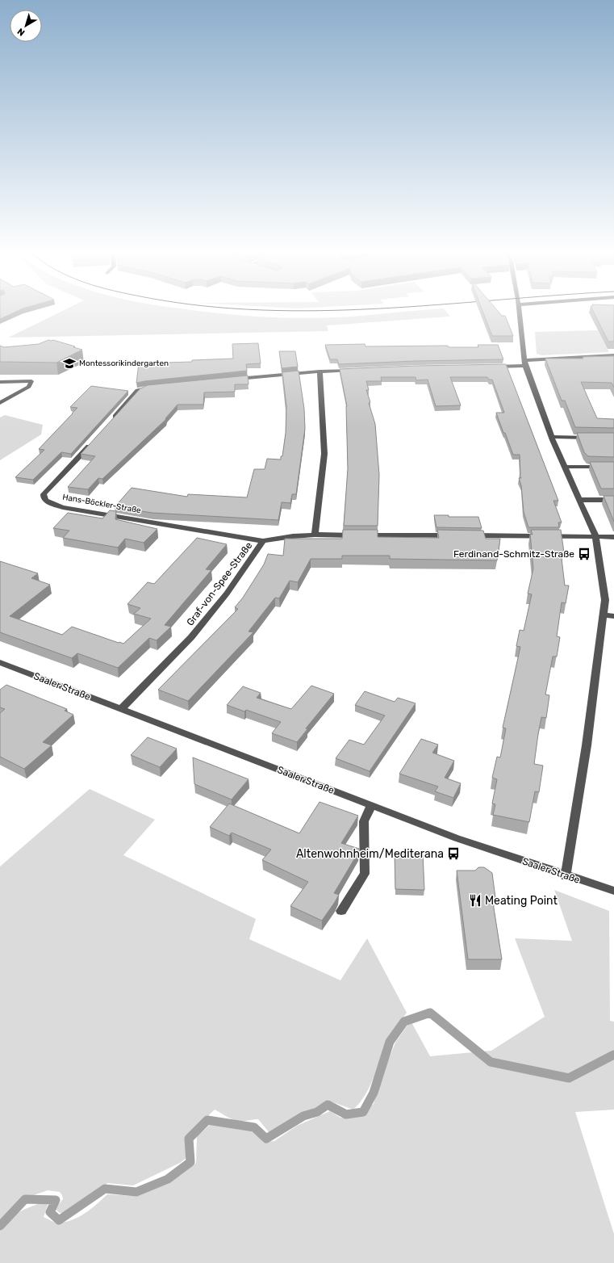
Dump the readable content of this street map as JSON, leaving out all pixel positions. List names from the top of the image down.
{
  "streets": {
    "street": ["Hans-Böckler-Straße", "Graf-von-Spee-Straße", "Saaler Straße"]
  },
  "crossings": [
    ["Hans-Böckler-Straße", "Graf-von-Spee-Straße"],
    ["Graf-von-Spee-Straße", "Saaler Straße"]
  ],
  "places": {
    "school or university": ["Montessorikindergarten"],
    "bus stop": ["Ferdinand-Schmitz-Straße", "Altenwohnheim/Mediterana"],
    "restaurant": ["Meating Point"]
  },
  "north": "bottom left"
}
